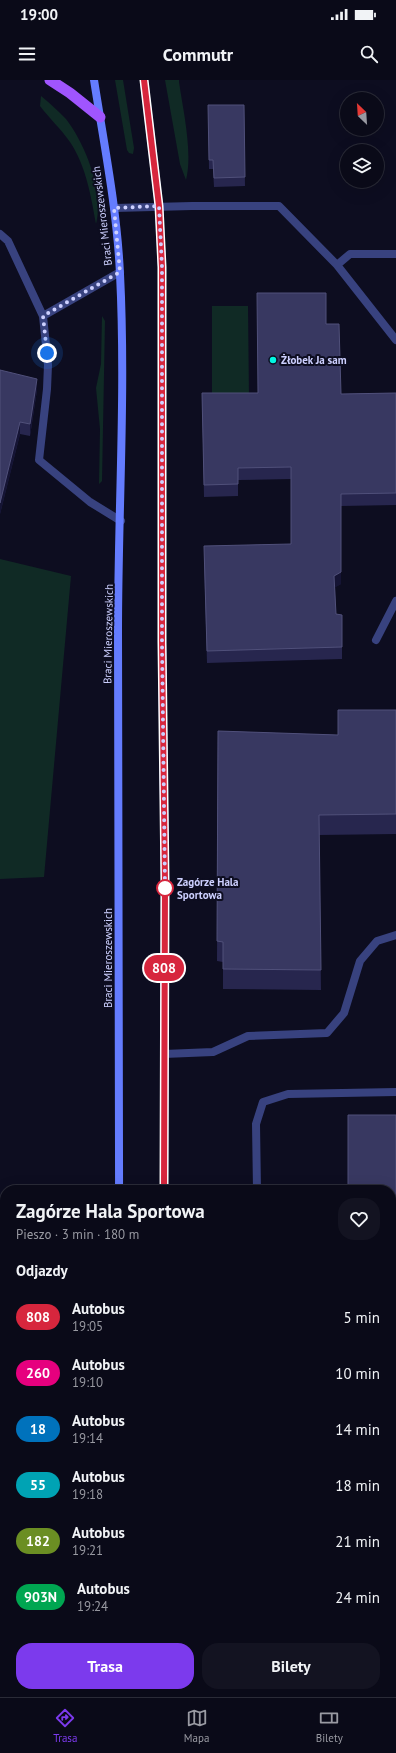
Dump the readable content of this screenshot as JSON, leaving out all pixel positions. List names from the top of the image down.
{
  "streets": {
    "main road": ["Braci Mieroszewskich"]
  },
  "places": ["Żłobek Ja sam", "Zagórze Hala Sportowa"],
  "lines": ["bus line 808"],
  "north": "top left",
  "page": {
    "status": "19:00",
    "header": "Commutr",
    "on_map": "808",
    "heading": [
      ["Zagórze Hala Sportowa", "Pieszo · 3 min · 180 m"],
      "Odjazdy"
    ],
    "list": [
      {
        "mark": "808",
        "name": "Autobus",
        "note": "19:05",
        "value": "5 min"
      },
      {
        "mark": "260",
        "name": "Autobus",
        "note": "19:10",
        "value": "10 min"
      },
      {
        "mark": "18",
        "name": "Autobus",
        "note": "19:14",
        "value": "14 min"
      },
      {
        "mark": "55",
        "name": "Autobus",
        "note": "19:18",
        "value": "18 min"
      },
      {
        "mark": "182",
        "name": "Autobus",
        "note": "19:21",
        "value": "21 min"
      },
      {
        "mark": "903N",
        "name": "Autobus",
        "note": "19:24",
        "value": "24 min"
      }
    ],
    "buttons": ["Trasa", "Bilety"],
    "tabs": ["Trasa", "Mapa", "Bilety"]
  }
}
